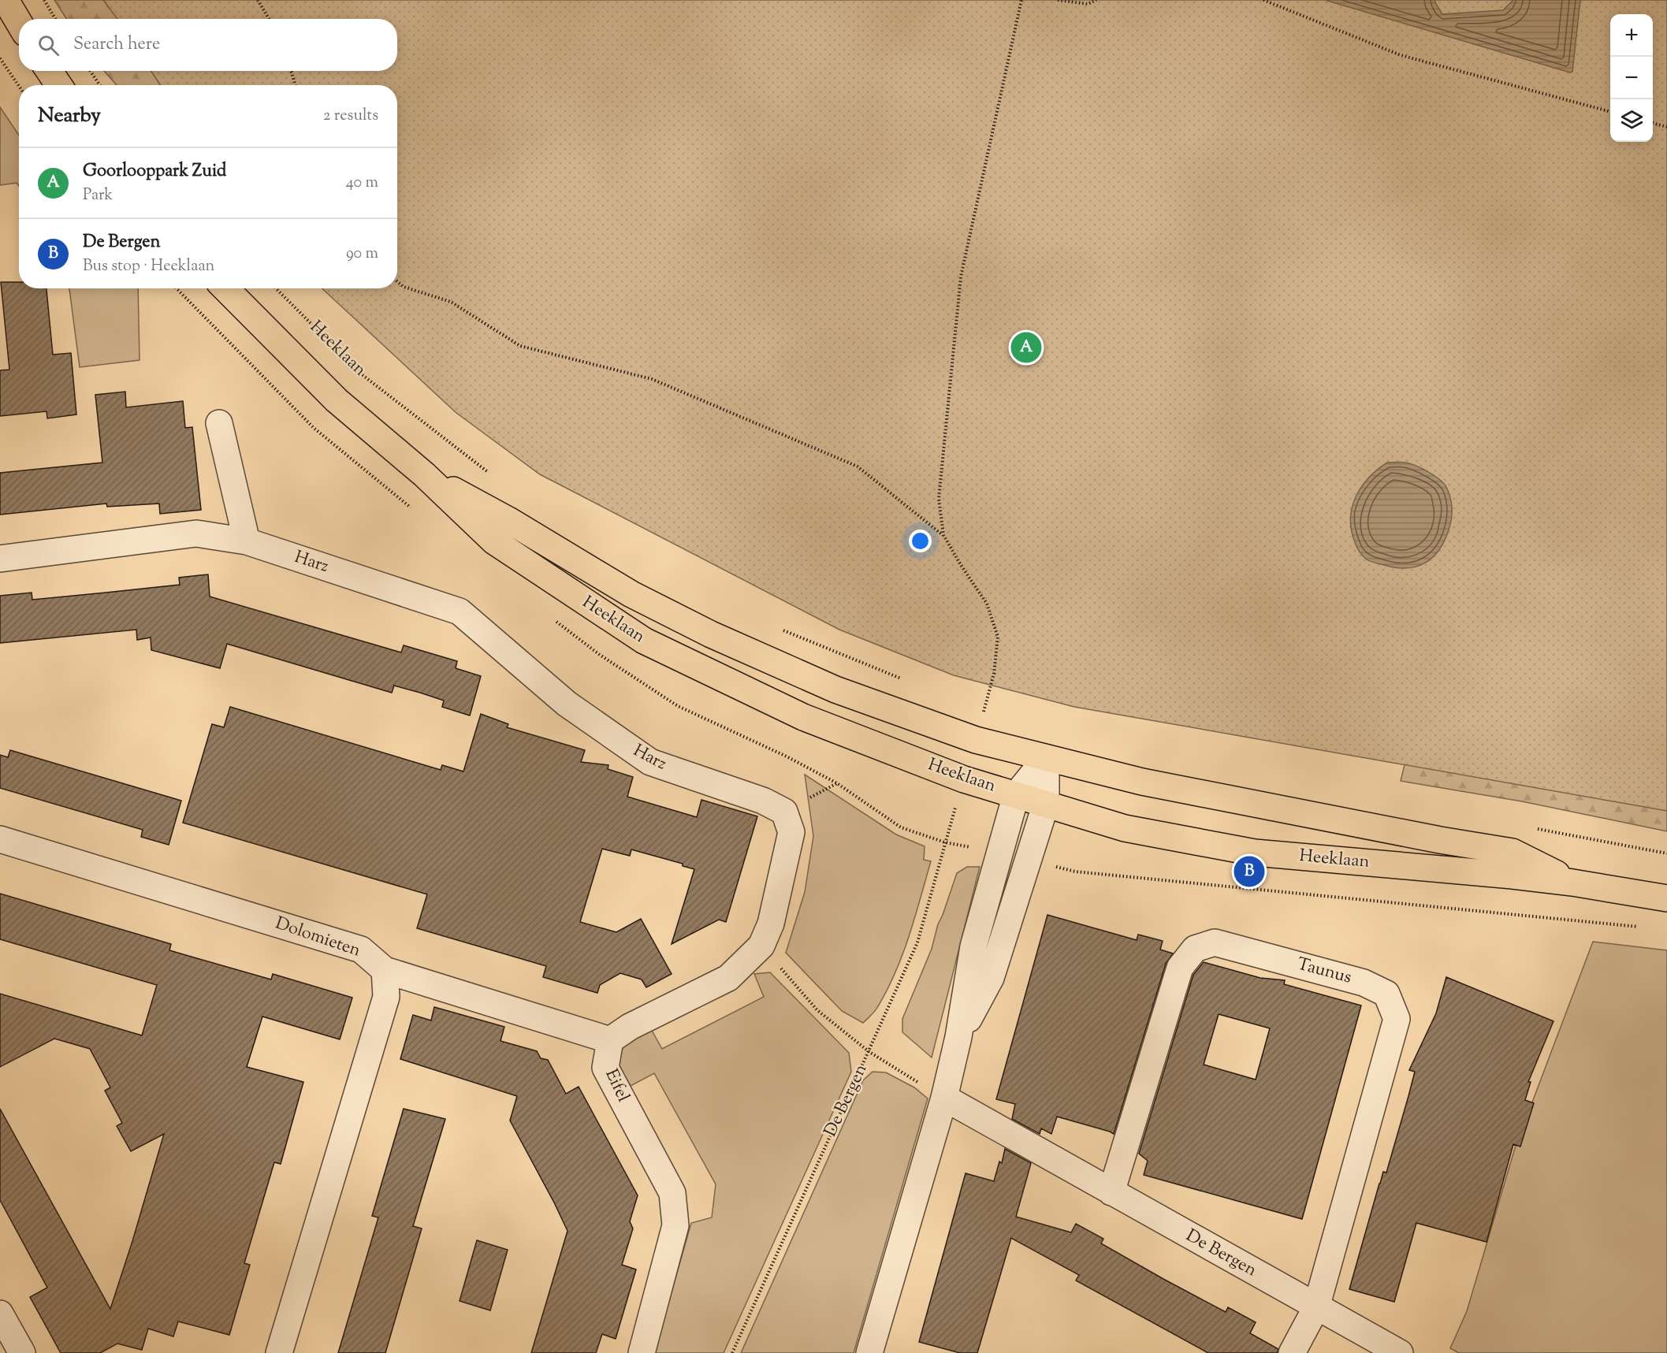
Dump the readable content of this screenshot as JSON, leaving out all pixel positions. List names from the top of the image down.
{
  "streets": {
    "main road": ["Heeklaan"],
    "street": [
      "Harz",
      "Dolomieten",
      "Taunus",
      "Eifel",
      "De Bergen"
    ]
  },
  "crossings": [
    ["Harz", "Eifel"],
    ["Taunus", "De Bergen"]
  ],
  "page": {
    "map_buttons": ["+", "−"],
    "search": "Search here",
    "heading": ["Nearby", "2 results"],
    "list": [
      {
        "mark": "A",
        "name": "Goorlooppark Zuid",
        "note": "Park",
        "value": "40 m"
      },
      {
        "mark": "B",
        "name": "De Bergen",
        "note": "Bus stop · Heeklaan",
        "value": "90 m"
      }
    ],
    "pins": ["A", "B"]
  }
}
